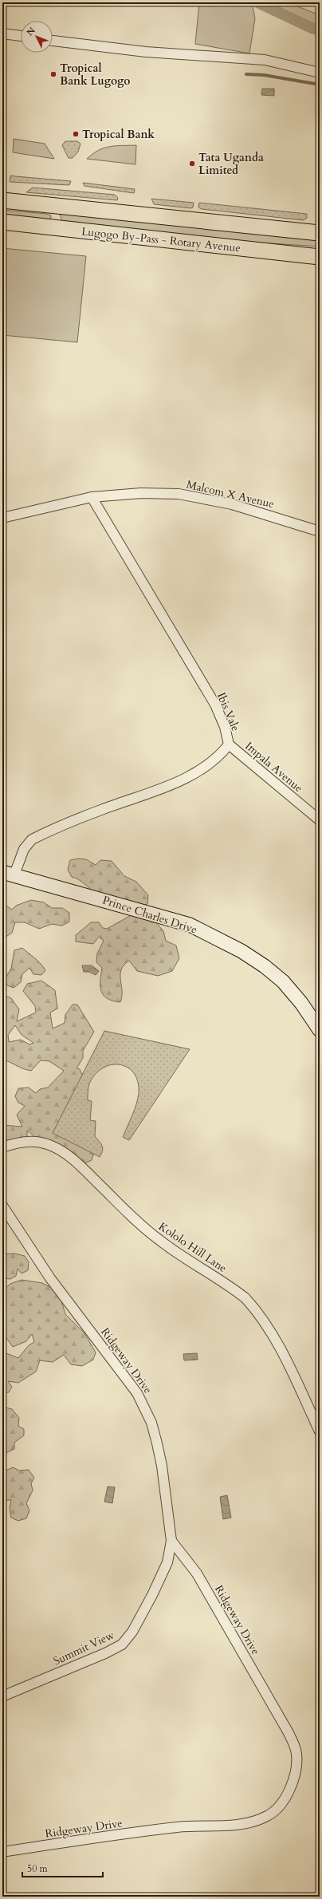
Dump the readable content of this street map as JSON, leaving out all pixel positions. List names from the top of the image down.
{
  "streets": {
    "main road": ["Lugogo By-Pass - Rotary Avenue"],
    "street": [
      "Malcom X Avenue",
      "Ibis Vale",
      "Impala Avenue",
      "Prince Charles Drive",
      "Kololo Hill Lane",
      "Ridgeway Drive",
      "Summit View"
    ]
  },
  "crossings": [
    ["Malcom X Avenue", "Ibis Vale"],
    ["Ibis Vale", "Impala Avenue"],
    ["Ibis Vale", "Prince Charles Drive"],
    ["Ridgeway Drive", "Summit View"]
  ],
  "places": ["Tropical Bank Lugogo", "Tropical Bank", "Tata Uganda Limited"],
  "scale_bar": "50 m",
  "north": "top left"
}
